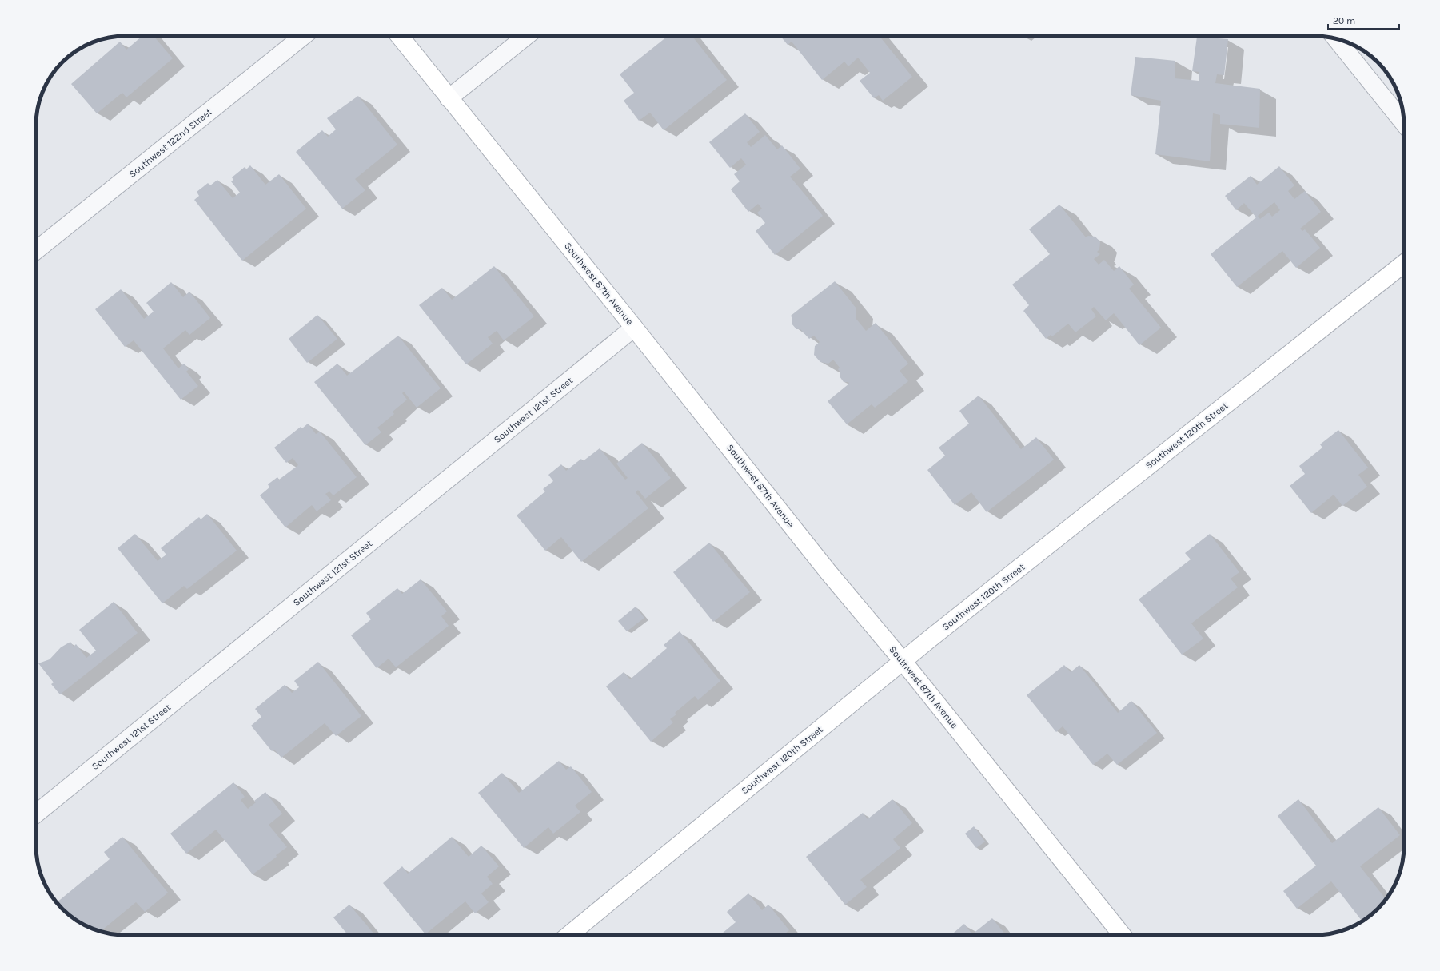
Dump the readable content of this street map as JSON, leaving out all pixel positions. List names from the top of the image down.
{
  "streets": {
    "main road": ["Southwest 87th Avenue", "Southwest 120th Street"],
    "street": ["Southwest 122nd Street", "Southwest 121st Street"]
  },
  "crossings": [
    ["Southwest 87th Avenue", "Southwest 121st Street"],
    ["Southwest 87th Avenue", "Southwest 120th Street"]
  ],
  "scale_bar": "20 m"
}
